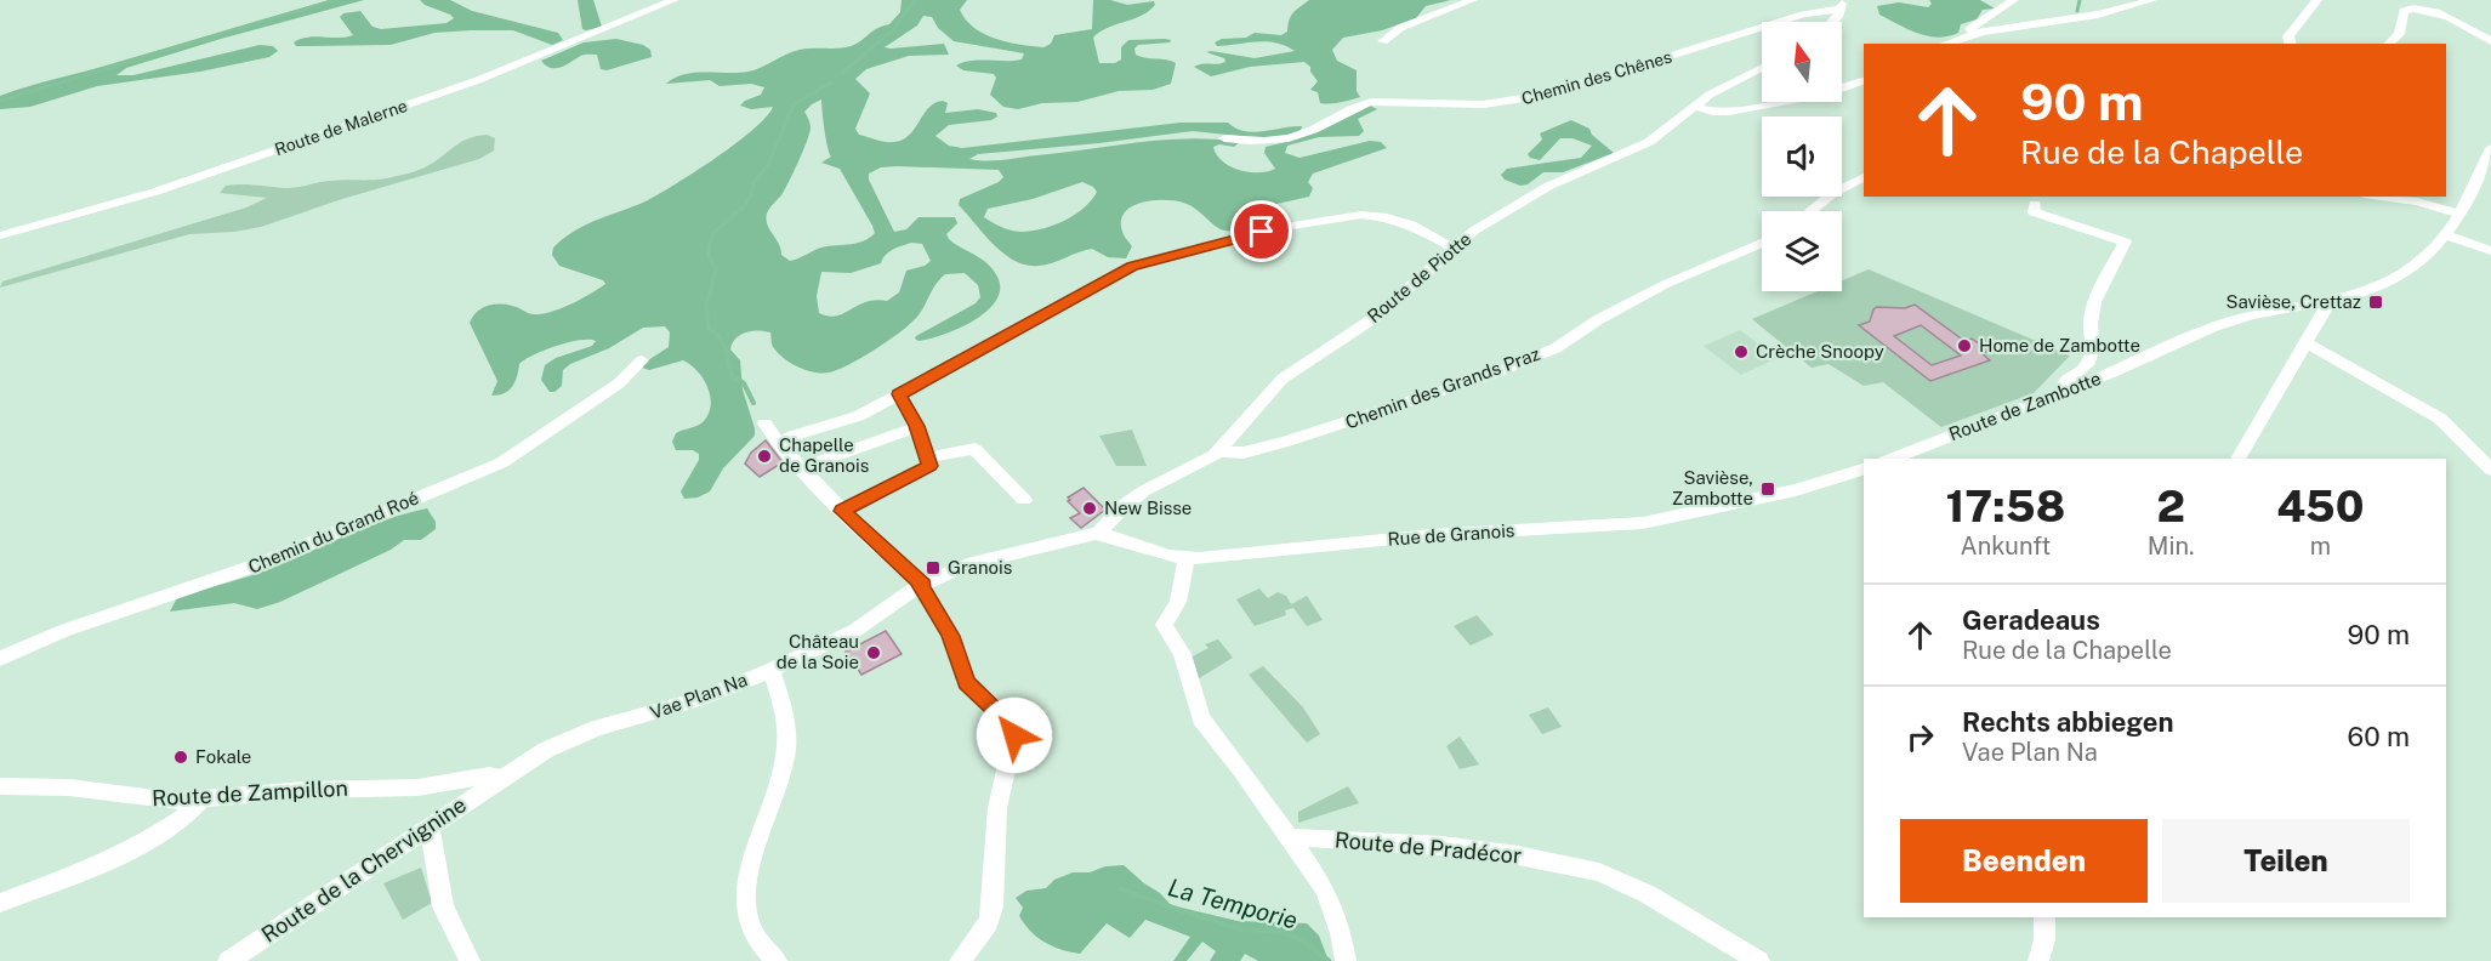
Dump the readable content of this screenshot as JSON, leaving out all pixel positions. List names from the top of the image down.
{
  "streets": {
    "street": [
      "Chemin des Chênes",
      "Route de Malerne",
      "Route de Piotte",
      "Chemin des Grands Praz",
      "Route de Zambotte",
      "Chemin du Grand Roé",
      "Rue de Granois",
      "Vae Plan Na",
      "Route de Zampillon",
      "Route de Pradécor",
      "Route de la Chervignine"
    ]
  },
  "crossings": [
    ["Route de Piotte", "Chemin des Grands Praz"],
    ["Route de Piotte", "Rue de Granois"],
    ["Route de Piotte", "Vae Plan Na"],
    ["Rue de Granois", "Vae Plan Na"],
    ["Vae Plan Na", "Route de Zampillon"],
    ["Vae Plan Na", "Route de la Chervignine"],
    ["Route de Zampillon", "Route de la Chervignine"]
  ],
  "water": ["La Temporie"],
  "places": {
    "transit": ["Savièse, Crettaz", "Savièse, Zambotte", "Granois"],
    "other": [
      "Home de Zambotte",
      "Crèche Snoopy",
      "Chapelle de Granois",
      "New Bisse",
      "Château de la Soie",
      "Fokale"
    ]
  },
  "north": "top",
  "page": {
    "turn": ["90 m", "Rue de la Chapelle"],
    "eta": [
      "17:58",
      "Ankunft",
      "2",
      "Min.",
      "450",
      "m"
    ],
    "list": [
      {
        "name": "Geradeaus",
        "note": "Rue de la Chapelle",
        "value": "90 m"
      },
      {
        "name": "Rechts abbiegen",
        "note": "Vae Plan Na",
        "value": "60 m"
      }
    ],
    "buttons": ["Beenden", "Teilen"]
  }
}
